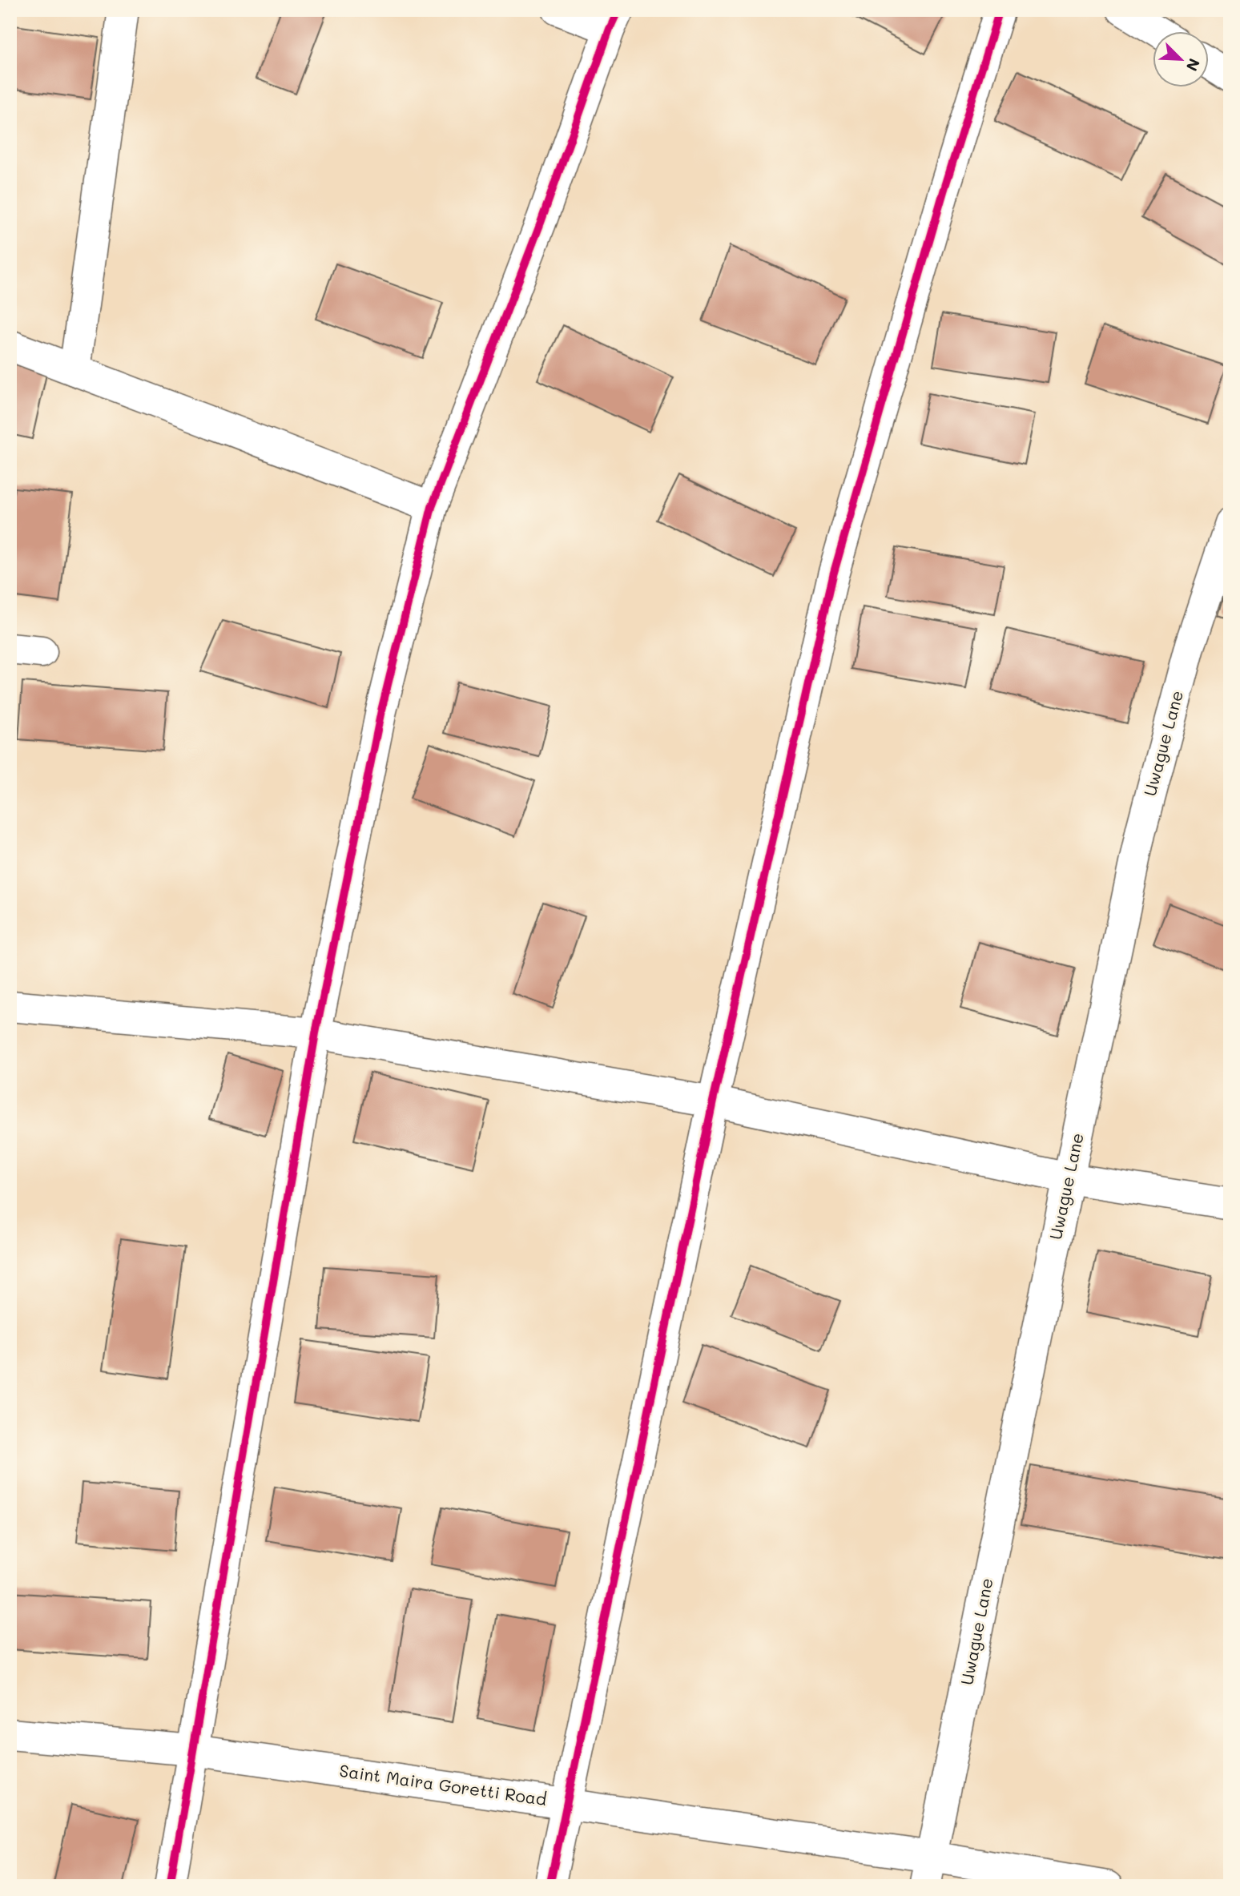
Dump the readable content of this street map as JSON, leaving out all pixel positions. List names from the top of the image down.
{
  "streets": {
    "street": ["Uwague Lane", "Saint Maira Goretti Road"]
  },
  "crossings": [
    ["Uwague Lane", "Saint Maira Goretti Road"]
  ],
  "north": "bottom right"
}
